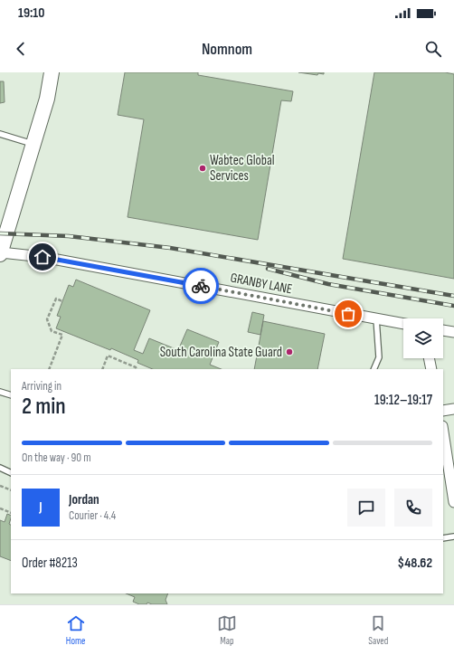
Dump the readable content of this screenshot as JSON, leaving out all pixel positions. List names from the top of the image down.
{
  "streets": {
    "street": ["GRANBY LANE"]
  },
  "places": ["Wabtec Global Services", "South Carolina State Guard"],
  "page": {
    "status": "19:10",
    "header": "Nomnom",
    "heading": ["2 min", "Arriving in", "19:12–19:17"],
    "panel": [
      "Jordan",
      "Courier · 4.4",
      "Order #8213",
      "$48.62"
    ],
    "bar": "On the way · 90 m",
    "round": "J",
    "tabs": ["Home", "Map", "Saved"]
  }
}
